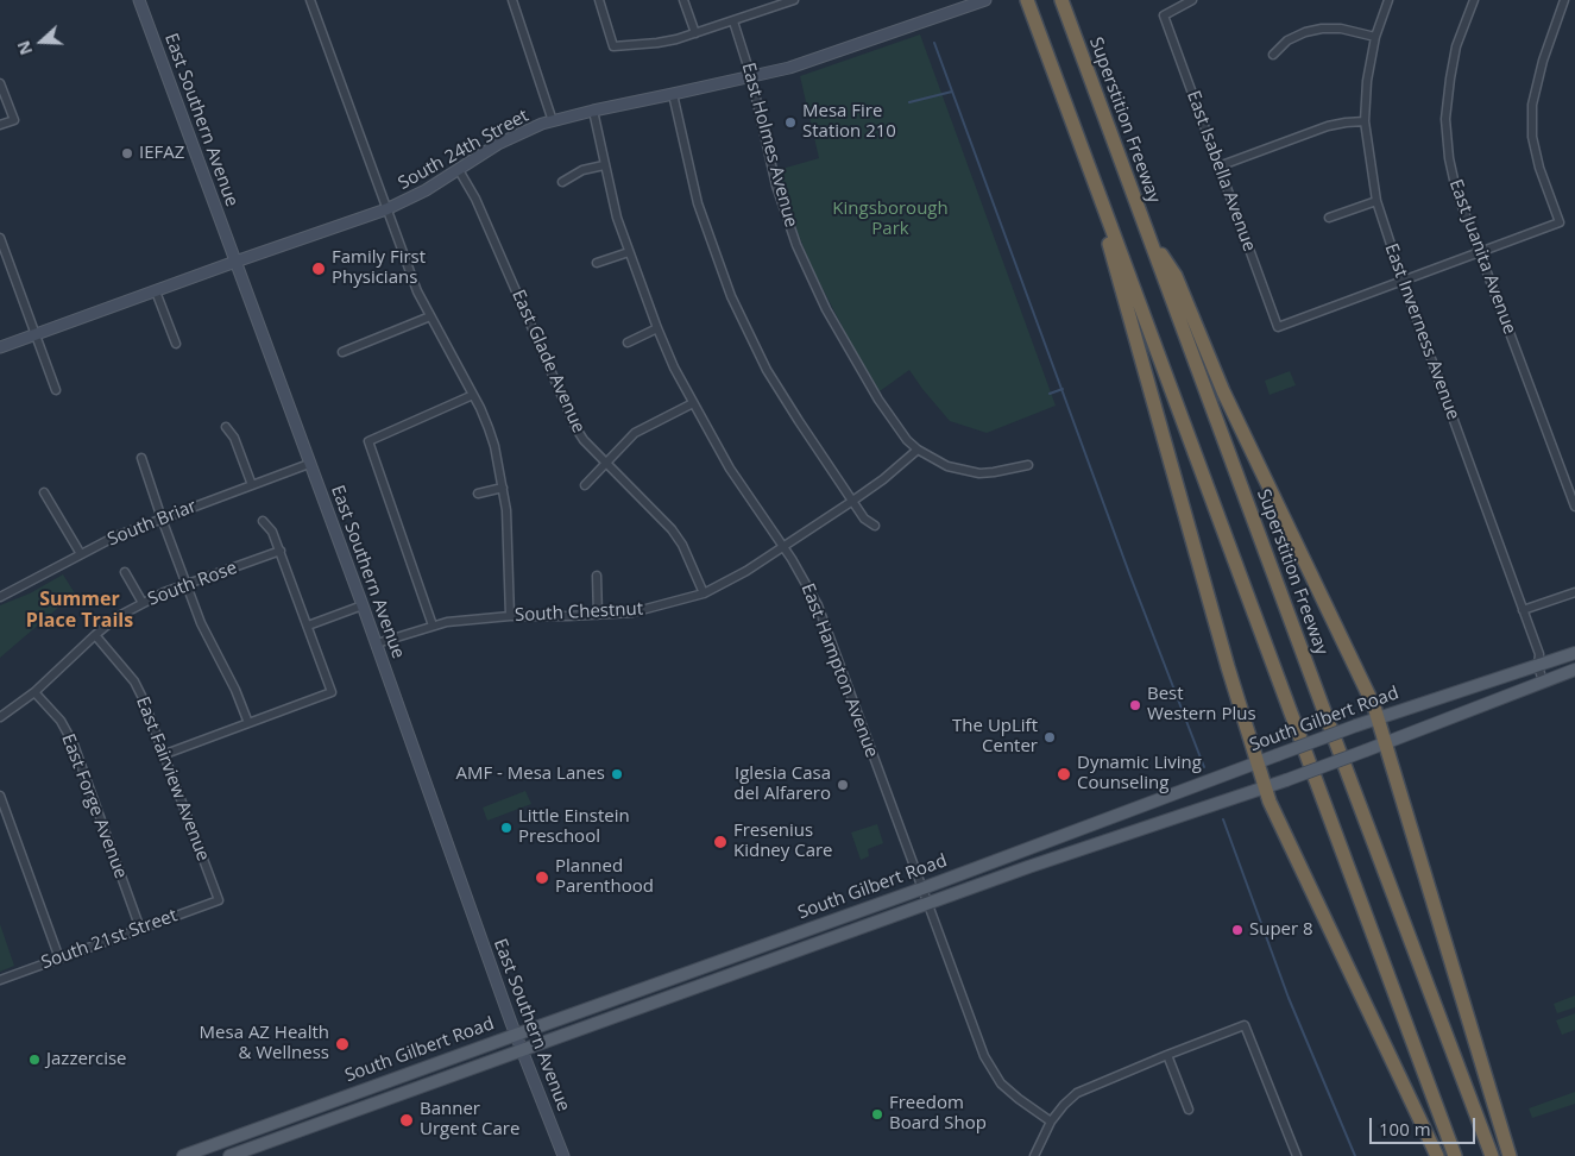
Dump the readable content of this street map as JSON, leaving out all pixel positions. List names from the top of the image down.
{
  "streets": {
    "highway": ["Superstition Freeway"],
    "main road": ["East Southern Avenue", "South 24th Street", "South Gilbert Road"],
    "street": [
      "East Holmes Avenue",
      "East Isabella Avenue",
      "East Juanita Avenue",
      "East Inverness Avenue",
      "East Glade Avenue",
      "South Briar",
      "South Rose",
      "South Chestnut",
      "East Hampton Avenue",
      "East Fairview Avenue",
      "East Forge Avenue",
      "South 21st Street"
    ]
  },
  "crossings": [
    ["East Southern Avenue", "South 24th Street"],
    ["East Southern Avenue", "South Briar"],
    ["East Southern Avenue", "South Chestnut"],
    ["East Southern Avenue", "South Gilbert Road"],
    ["East Holmes Avenue", "South 24th Street"],
    ["East Holmes Avenue", "South Chestnut"],
    ["South 24th Street", "East Glade Avenue"],
    ["South 24th Street", "East Hampton Avenue"],
    ["East Isabella Avenue", "East Inverness Avenue"],
    ["East Inverness Avenue", "South Gilbert Road"],
    ["East Glade Avenue", "South Chestnut"],
    ["South Rose", "East Fairview Avenue"],
    ["South Rose", "East Forge Avenue"],
    ["South Chestnut", "East Hampton Avenue"],
    ["East Hampton Avenue", "South Gilbert Road"],
    ["East Fairview Avenue", "South 21st Street"],
    ["East Forge Avenue", "South 21st Street"]
  ],
  "districts": ["Summer Place Trails"],
  "parks": ["Kingsborough Park"],
  "places": [
    "Mesa Fire Station 210",
    "IEFAZ",
    "Family First Physicians",
    "Best Western Plus",
    "The UpLift Center",
    "AMF - Mesa Lanes",
    "Dynamic Living Counseling",
    "Iglesia Casa del Alfarero",
    "Little Einstein Preschool",
    "Fresenius Kidney Care",
    "Planned Parenthood",
    "Super 8",
    "Mesa AZ Health & Wellness",
    "Jazzercise",
    "Freedom Board Shop",
    "Banner Urgent Care"
  ],
  "scale_bar": "100 m",
  "north": "left"
}
